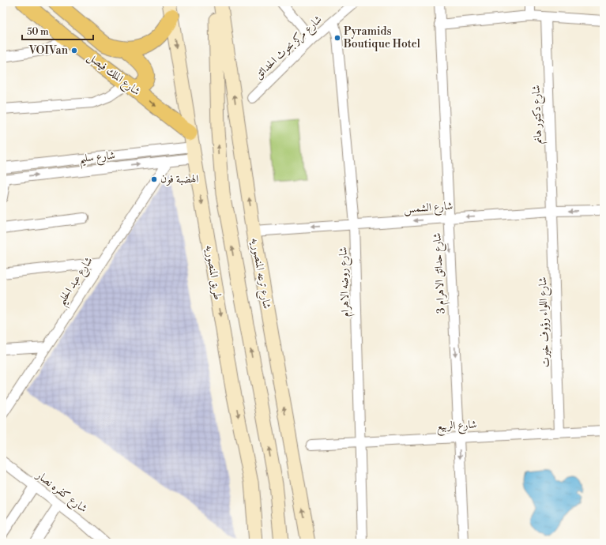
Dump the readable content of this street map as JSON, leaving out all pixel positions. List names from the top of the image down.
{
  "streets": {
    "main road": ["شارع الملك فيصل", "طريق المنصوريه", "شارع ترعه المنصوريه"],
    "street": [
      "شارع مركز بحوث الحدائق",
      "شارع دكتور هانم",
      "شارع سليم",
      "شارع الشمس",
      "شارع حدائق الاهرام 3",
      "شارع عبد الحليم",
      "شارع روضه الاهرام",
      "شارع اللواء رؤوف خيرت",
      "شارع الربيع",
      "شارع كفره نصار"
    ]
  },
  "crossings": [
    ["شارع مركز بحوث الحدائق", "شارع روضه الاهرام"],
    ["شارع الملك فيصل", "شارع سليم"],
    ["شارع الملك فيصل", "طريق المنصوريه"],
    ["شارع دكتور هانم", "شارع الشمس"],
    ["شارع دكتور هانم", "شارع اللواء رؤوف خيرت"],
    ["شارع سليم", "طريق المنصوريه"],
    ["شارع سليم", "شارع عبد الحليم"],
    ["شارع الشمس", "شارع ترعه المنصوريه"],
    ["شارع الشمس", "شارع حدائق الاهرام 3"],
    ["شارع الشمس", "شارع روضه الاهرام"],
    ["شارع الشمس", "شارع اللواء رؤوف خيرت"],
    ["شارع حدائق الاهرام 3", "شارع الربيع"],
    ["شارع روضه الاهرام", "شارع الربيع"],
    ["شارع اللواء رؤوف خيرت", "شارع الربيع"]
  ],
  "one_way": ["شارع الشمس", "شارع حدائق الاهرام 3"],
  "places": ["Pyramids Boutique Hotel", "VOIVan", "الهضبة فون"],
  "scale_bar": "50 m"
}
